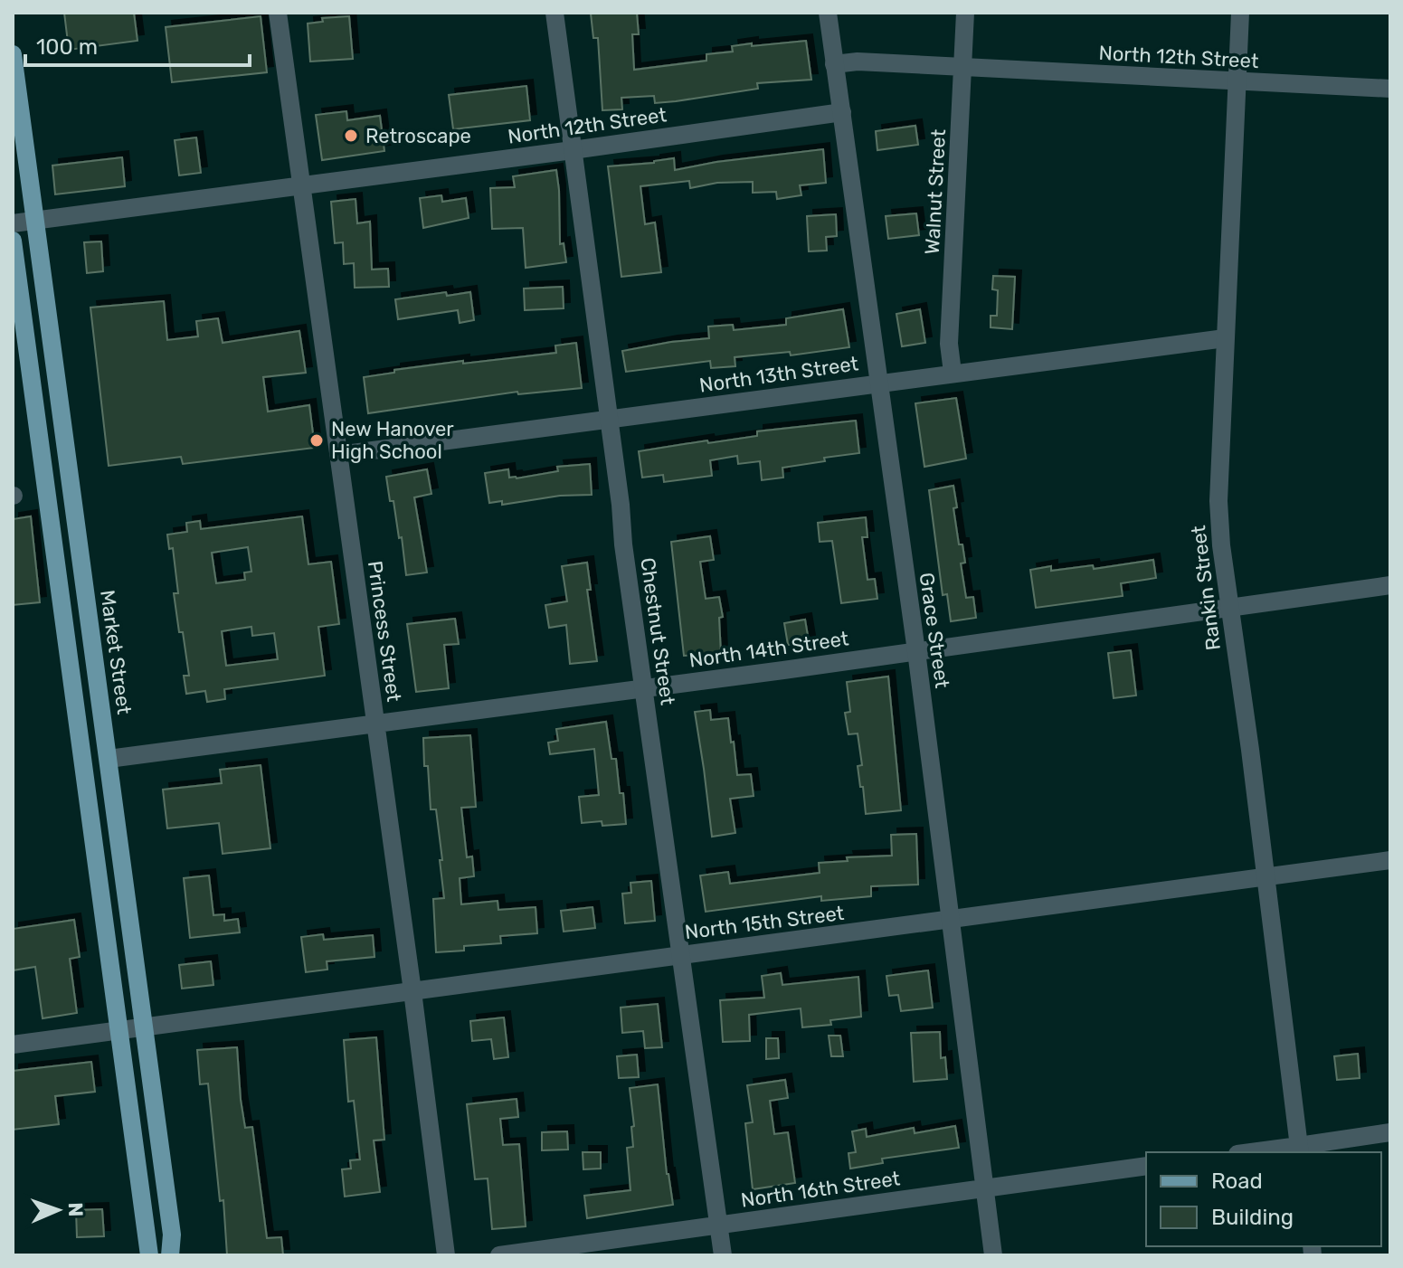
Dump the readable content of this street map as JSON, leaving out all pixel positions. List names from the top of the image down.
{
  "streets": {
    "main road": ["Market Street"],
    "street": [
      "North 12th Street",
      "Walnut Street",
      "North 13th Street",
      "Rankin Street",
      "Grace Street",
      "Princess Street",
      "Chestnut Street",
      "North 14th Street",
      "North 15th Street",
      "North 16th Street"
    ]
  },
  "crossings": [
    ["North 12th Street", "Walnut Street"],
    ["North 12th Street", "Rankin Street"],
    ["North 12th Street", "Grace Street"],
    ["North 12th Street", "Princess Street"],
    ["North 12th Street", "Chestnut Street"],
    ["North 12th Street", "Market Street"],
    ["Walnut Street", "North 13th Street"],
    ["North 13th Street", "Rankin Street"],
    ["North 13th Street", "Grace Street"],
    ["North 13th Street", "Princess Street"],
    ["North 13th Street", "Chestnut Street"],
    ["Rankin Street", "North 14th Street"],
    ["Rankin Street", "North 15th Street"],
    ["Grace Street", "North 14th Street"],
    ["Grace Street", "North 15th Street"],
    ["Grace Street", "North 16th Street"],
    ["Princess Street", "North 14th Street"],
    ["Princess Street", "North 15th Street"],
    ["Chestnut Street", "North 14th Street"],
    ["Chestnut Street", "North 15th Street"],
    ["Chestnut Street", "North 16th Street"],
    ["North 14th Street", "Market Street"],
    ["Market Street", "North 15th Street"]
  ],
  "places": ["Retroscape", "New Hanover High School"],
  "legend": ["Road", "Building"],
  "scale_bar": "100 m",
  "north": "right"
}
